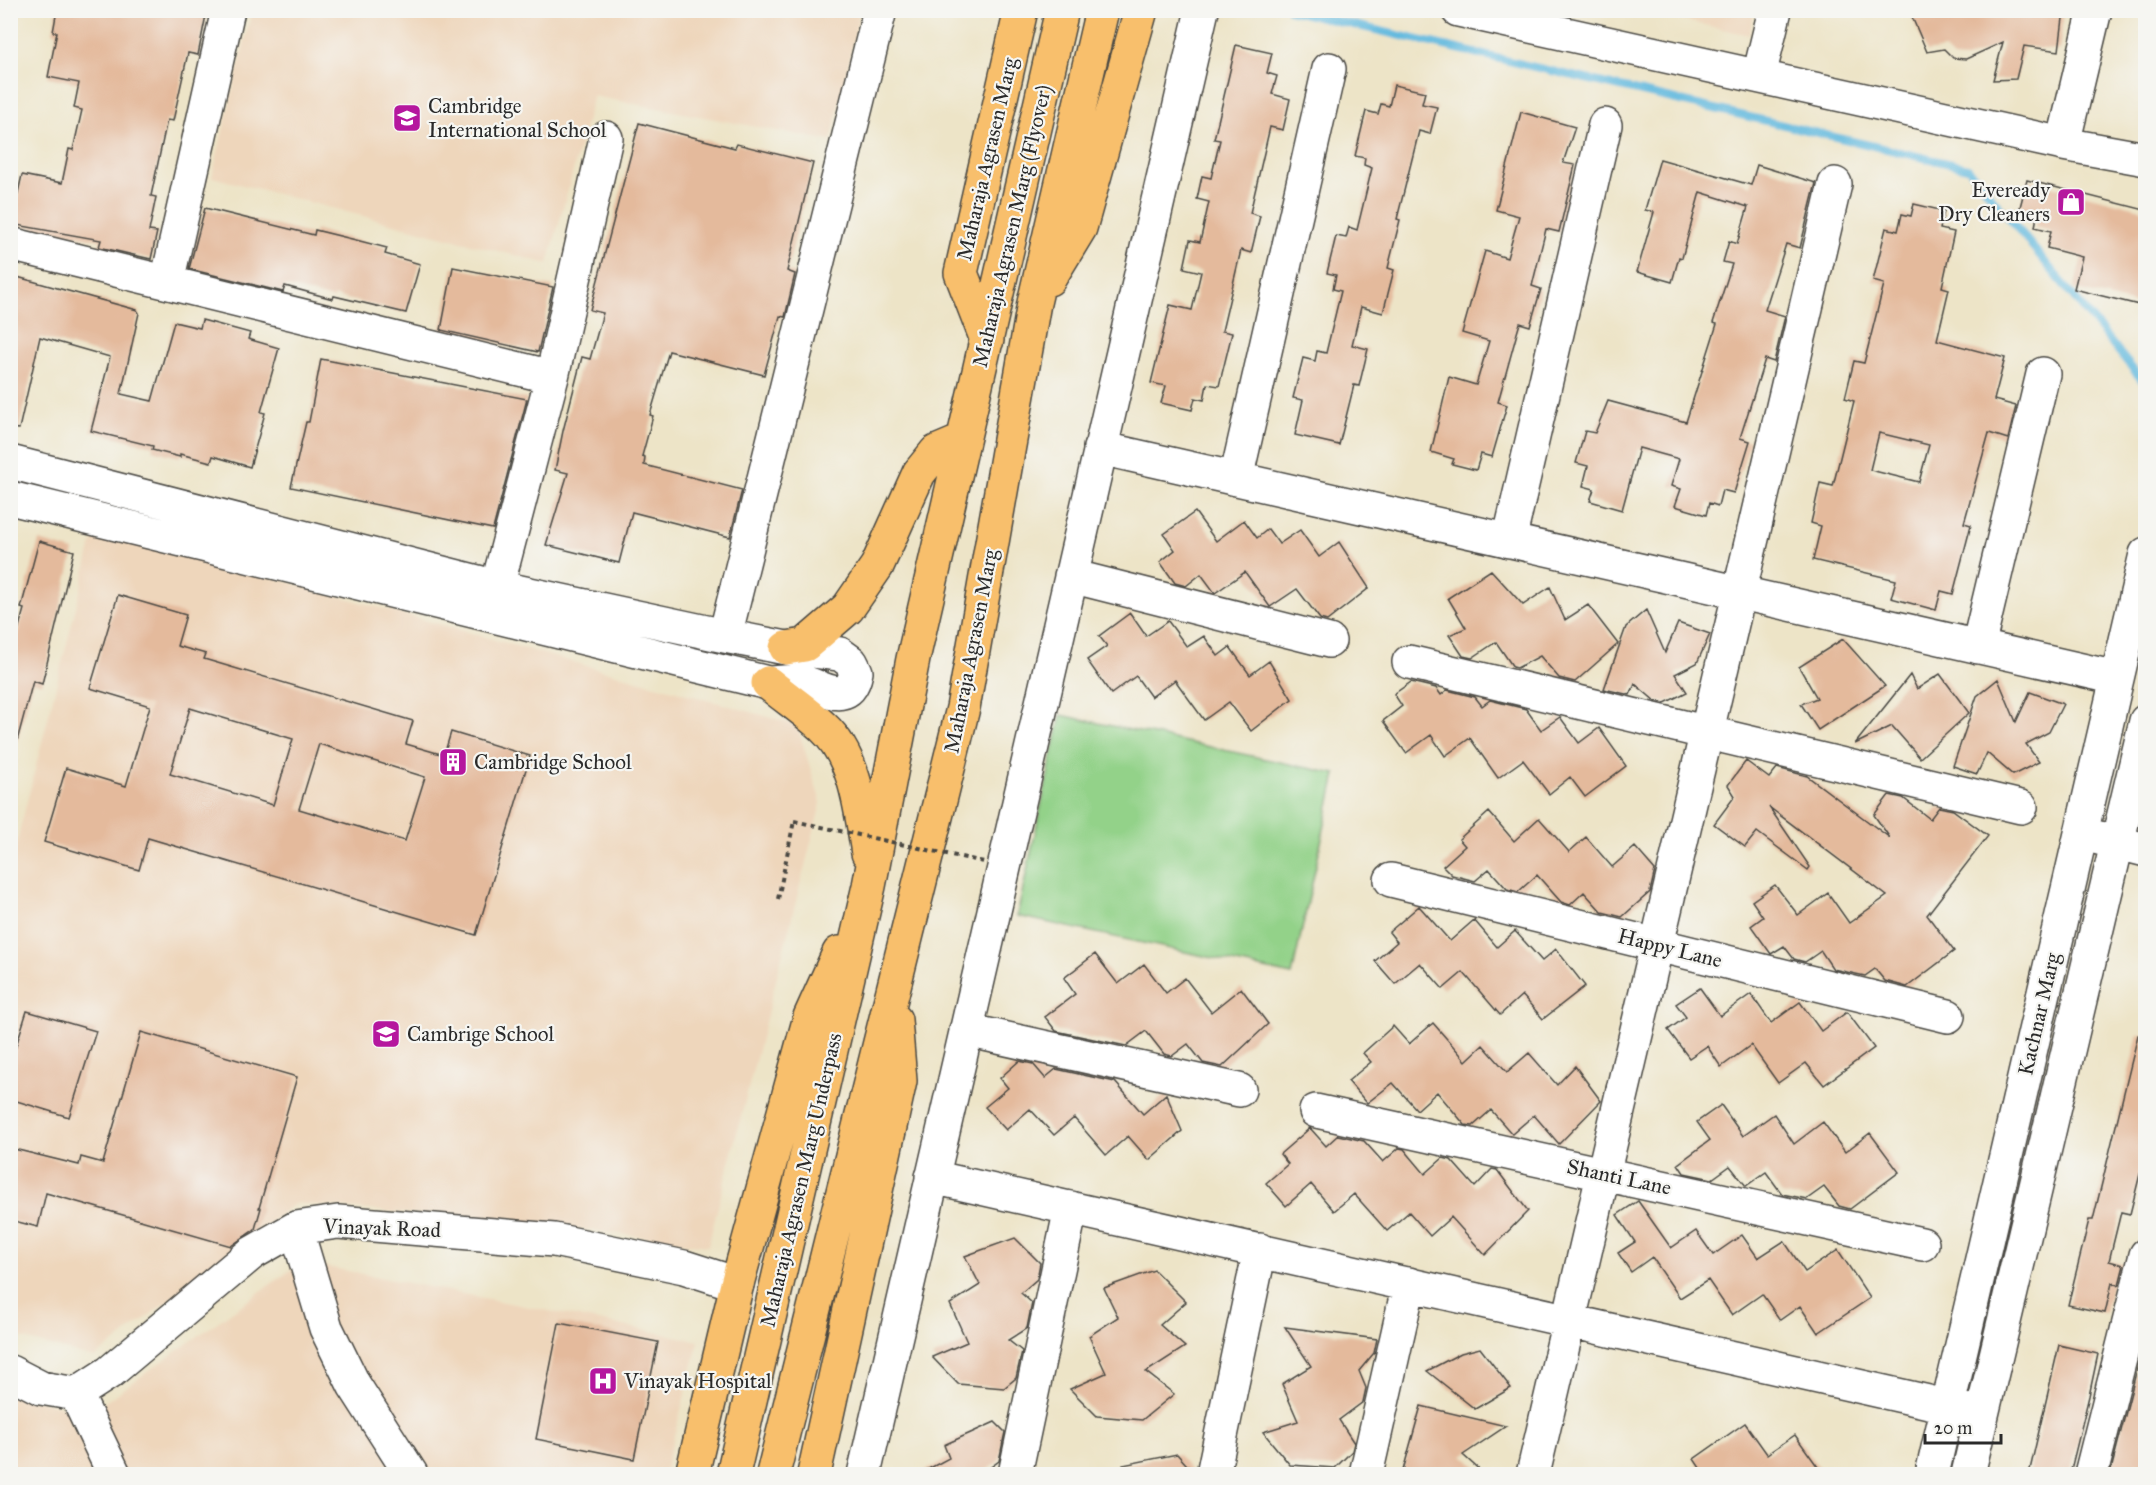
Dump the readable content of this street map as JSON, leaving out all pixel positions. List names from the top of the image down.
{
  "streets": {
    "main road": ["Maharaja Agrasen Marg", "Maharaja Agrasen Marg (Flyover)", "Maharaja Agrasen Marg Underpass"],
    "street": [
      "Happy Lane",
      "Kachnar Marg",
      "Shanti Lane",
      "Vinayak Road"
    ]
  },
  "crossings": [
    ["Maharaja Agrasen Marg", "Maharaja Agrasen Marg (Flyover)"],
    ["Maharaja Agrasen Marg", "Maharaja Agrasen Marg Underpass"]
  ],
  "places": {
    "school or university": ["Cambridge International School", "Cambrige School"],
    "shop": ["Eveready Dry Cleaners"],
    "building": ["Cambridge School"],
    "hospital": ["Vinayak Hospital"]
  },
  "scale_bar": "20 m"
}
